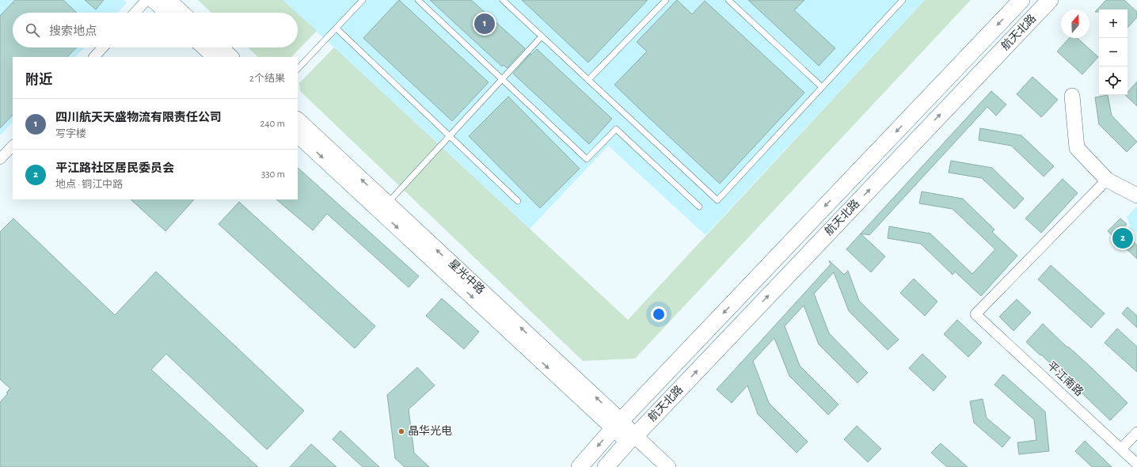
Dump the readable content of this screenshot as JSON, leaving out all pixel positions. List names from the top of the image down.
{
  "streets": {
    "main road": ["航天北路", "星光中路"],
    "street": ["平江南路"]
  },
  "crossings": [
    ["航天北路", "星光中路"]
  ],
  "places": ["晶华光电"],
  "north": "top",
  "page": {
    "map_buttons": ["+", "−"],
    "pins": ["1", "2"],
    "search": "搜索地点",
    "heading": ["附近", "2个结果"],
    "list": [
      {
        "mark": "1",
        "name": "四川航天天盛物流有限责任公司",
        "note": "写字楼",
        "value": "240 m"
      },
      {
        "mark": "2",
        "name": "平江路社区居民委员会",
        "note": "地点 · 铜江中路",
        "value": "330 m"
      }
    ]
  }
}
